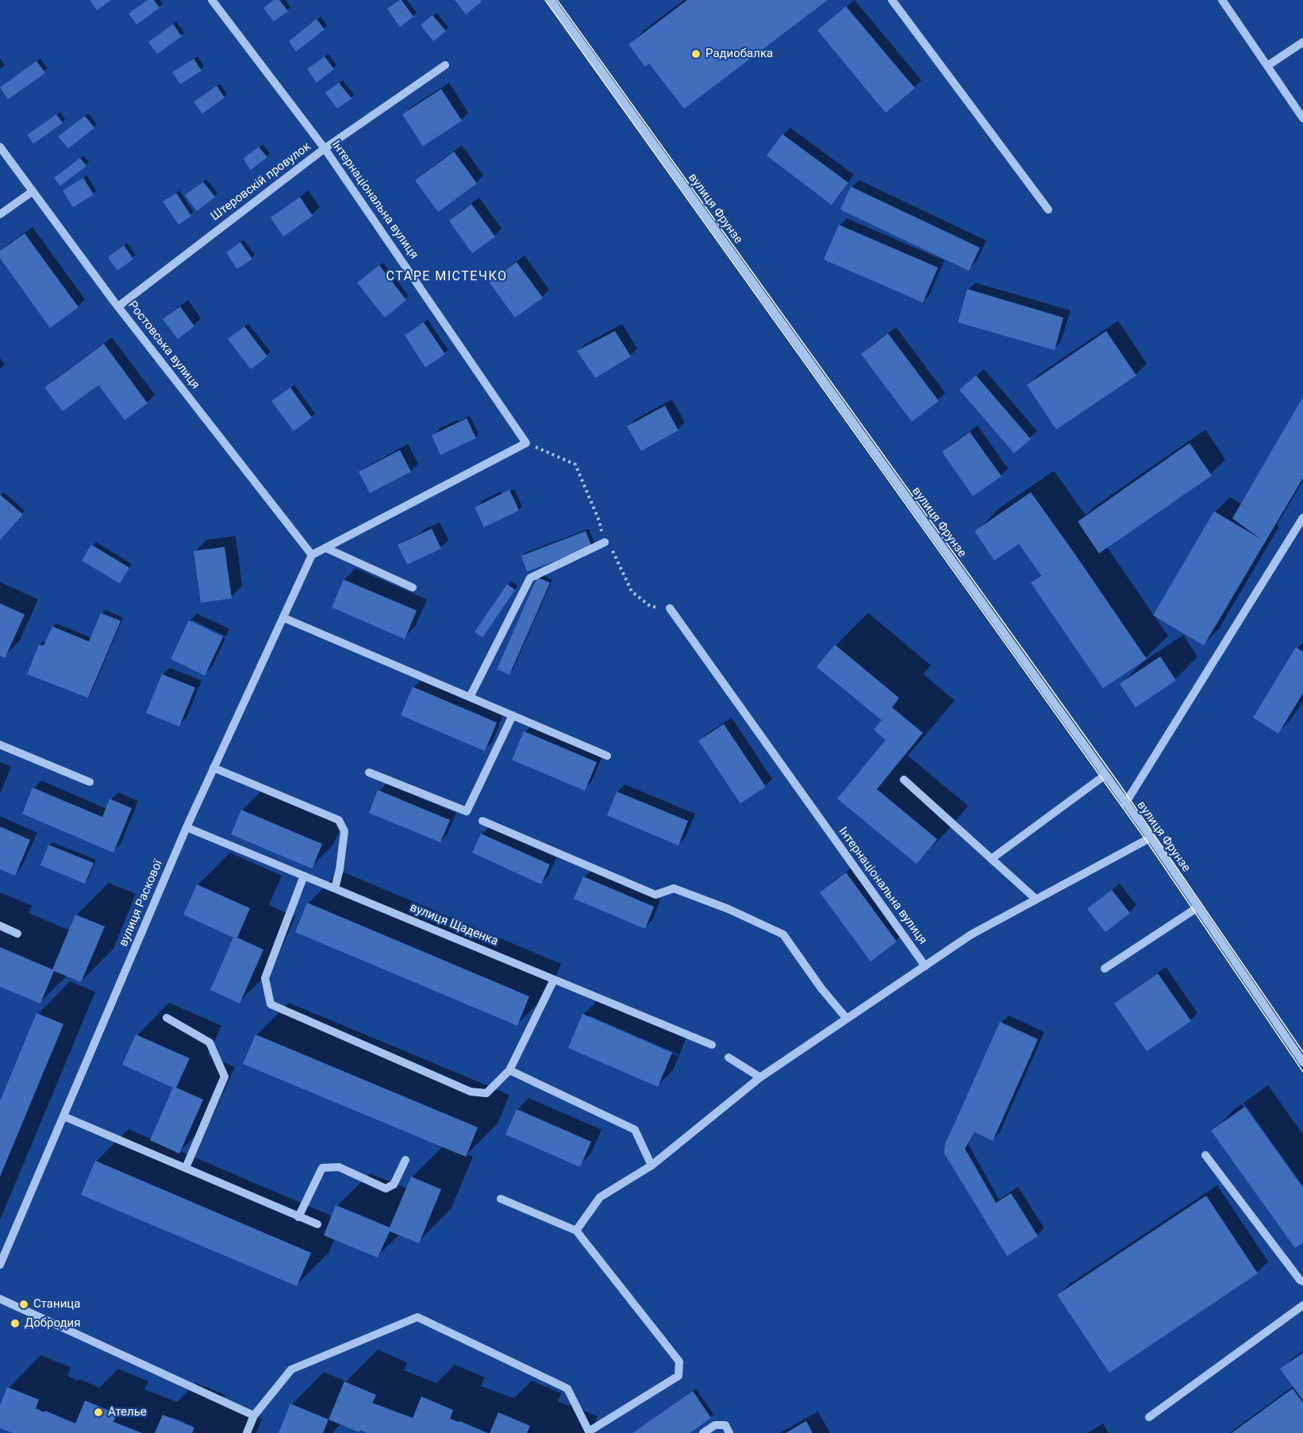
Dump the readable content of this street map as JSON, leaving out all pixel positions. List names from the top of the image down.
{
  "streets": {
    "street": [
      "Штеровскій провулок",
      "Інтернаціональна вулиця",
      "вулиця Фрунзе",
      "Ростовська вулиця",
      "вулиця Раскової",
      "вулиця Щаденка"
    ]
  },
  "crossings": [
    ["Штеровскій провулок", "Інтернаціональна вулиця"],
    ["Штеровскій провулок", "Ростовська вулиця"],
    ["Ростовська вулиця", "вулиця Раскової"],
    ["вулиця Раскової", "вулиця Щаденка"]
  ],
  "districts": ["СТАРЕ МІСТЕЧКО"],
  "places": [
    "Радиобалка",
    "Станица",
    "Добродия",
    "Ателье"
  ]
}
